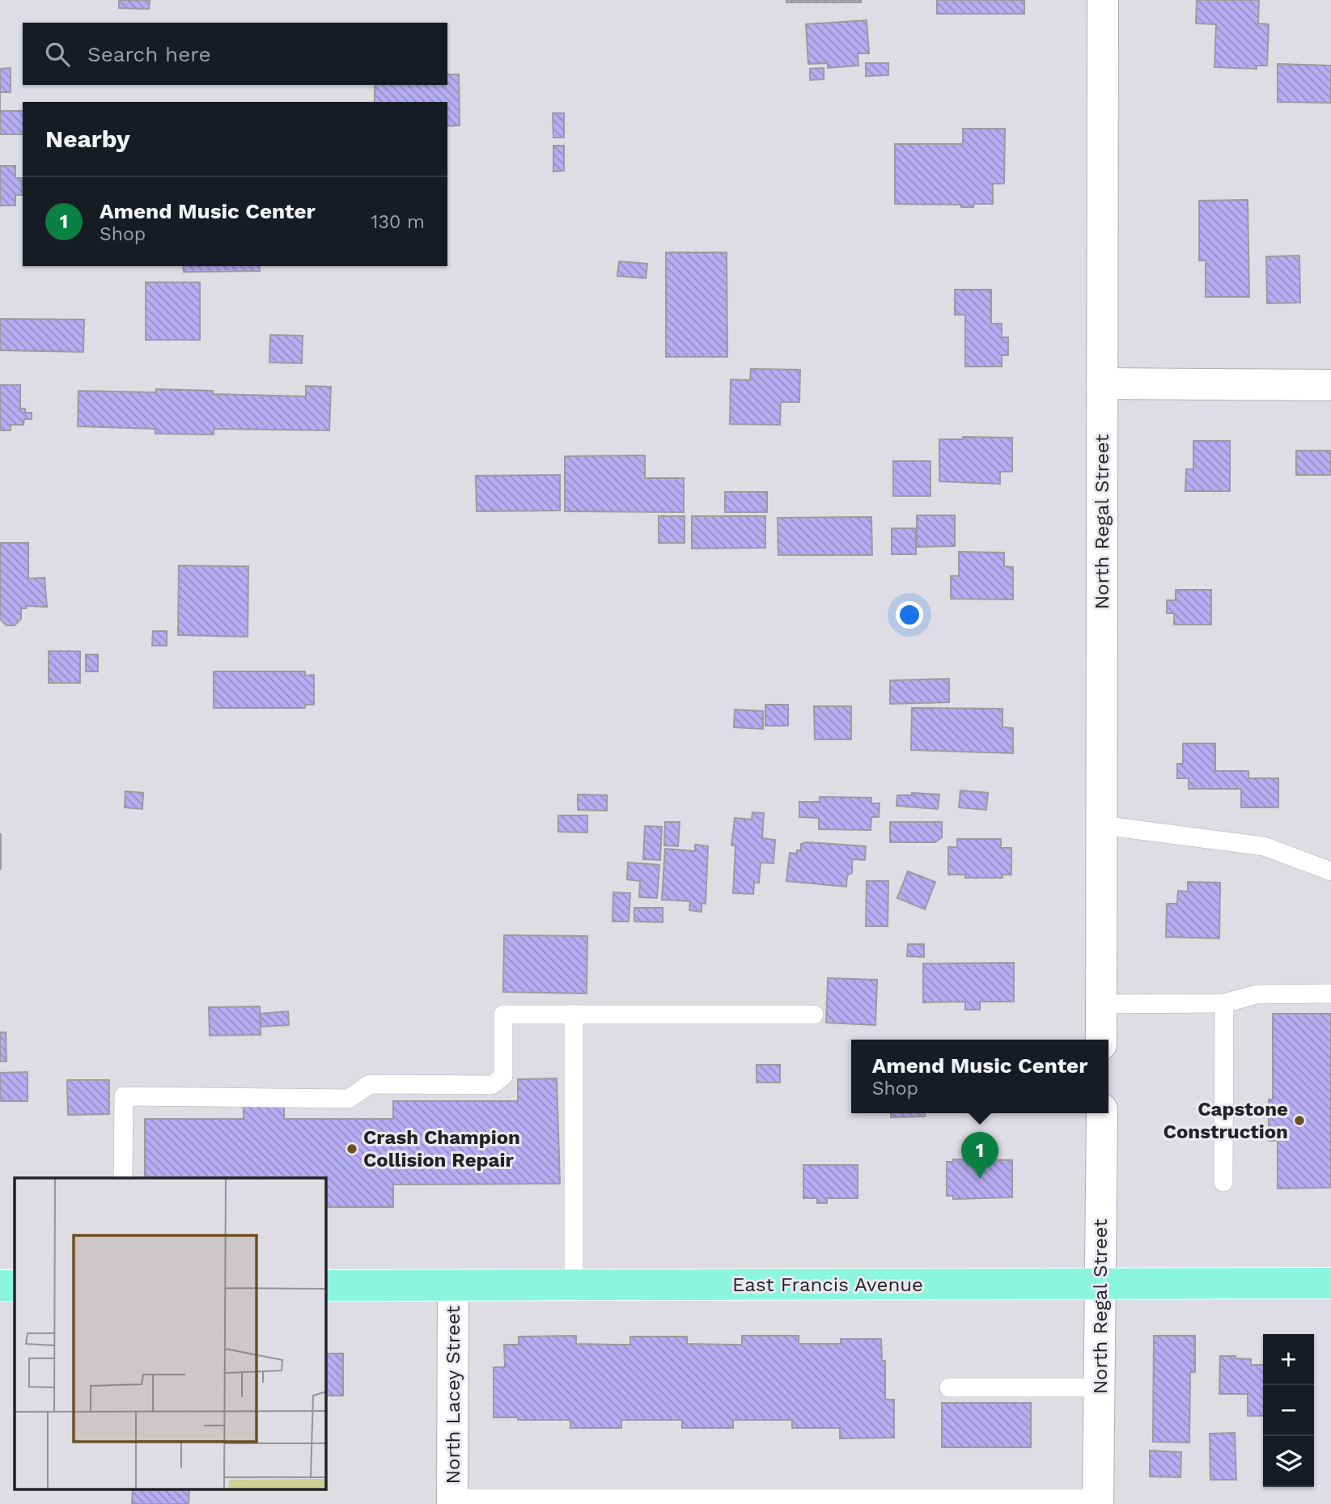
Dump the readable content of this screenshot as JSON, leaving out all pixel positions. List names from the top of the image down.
{
  "streets": {
    "main road": ["East Francis Avenue"],
    "street": ["North Regal Street", "North Lacey Street"]
  },
  "crossings": [
    ["North Regal Street", "East Francis Avenue"],
    ["East Francis Avenue", "North Lacey Street"]
  ],
  "places": ["Capstone Construction", "Crash Champion Collision Repair"],
  "page": {
    "search": "Search here",
    "heading": "Nearby",
    "list": [
      {
        "mark": "1",
        "name": "Amend Music Center",
        "note": "Shop",
        "value": "130 m"
      }
    ],
    "popup": ["Amend Music Center", "Shop"],
    "pins": "1",
    "map_buttons": ["+", "−"]
  }
}
